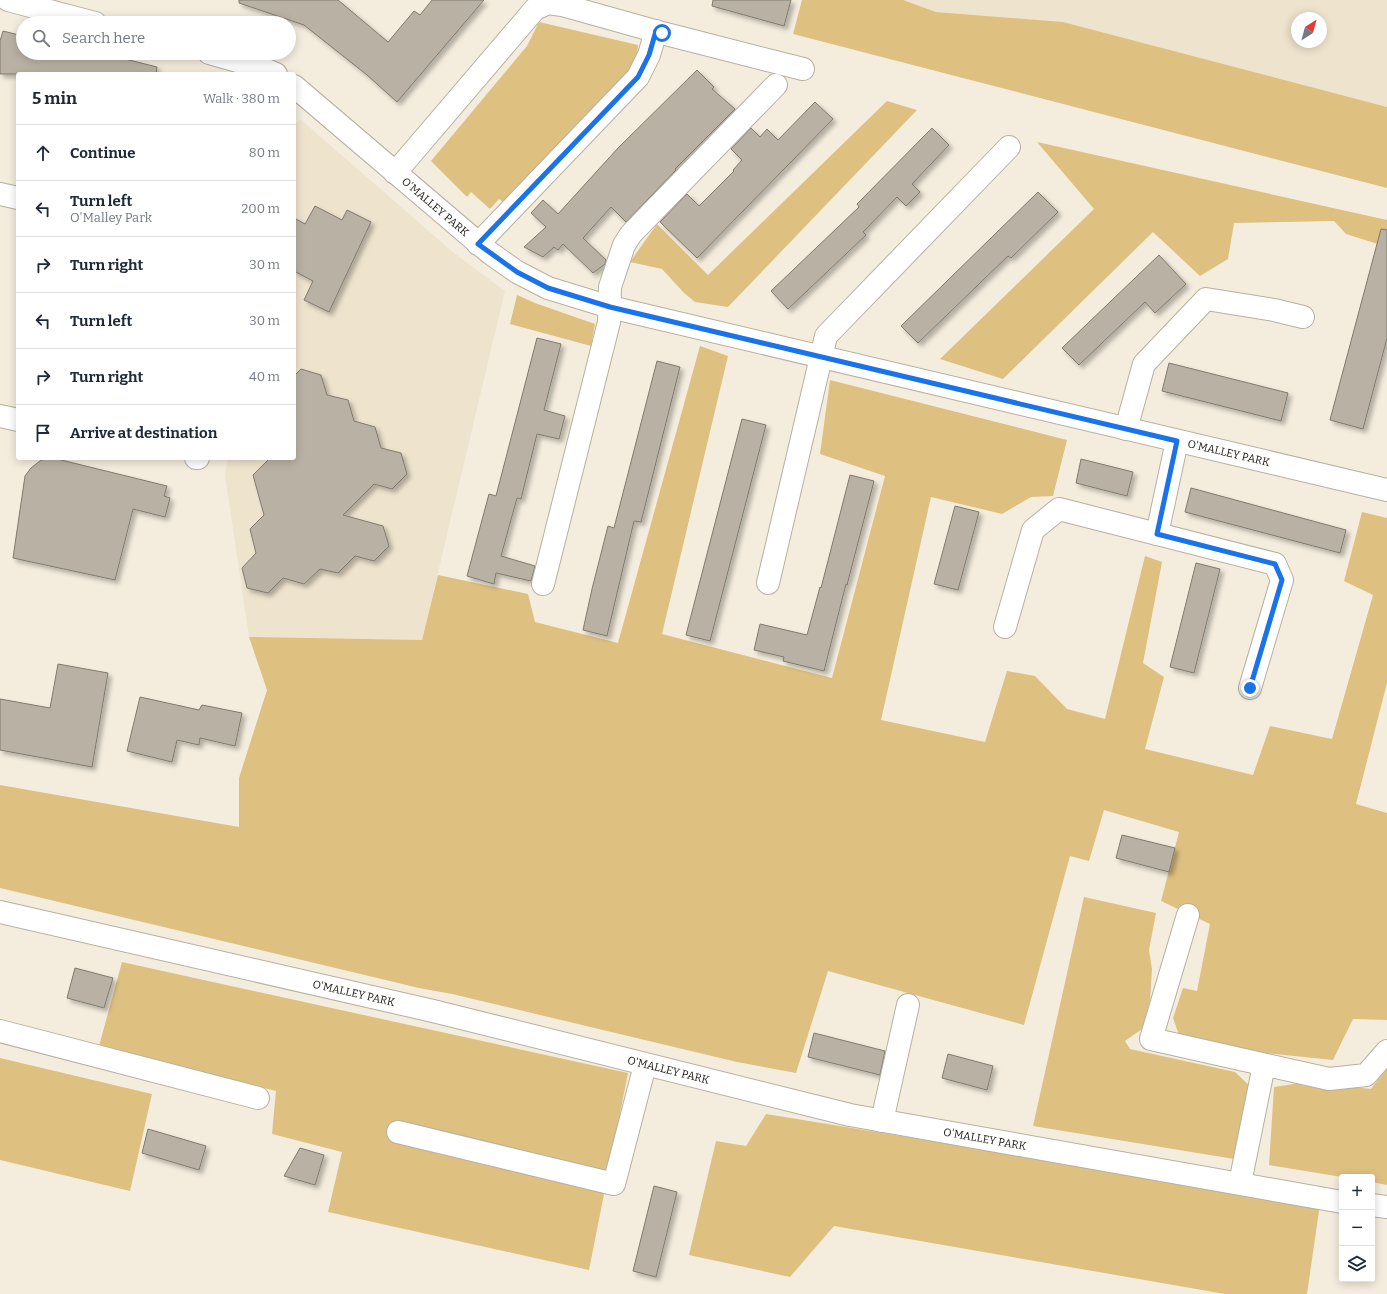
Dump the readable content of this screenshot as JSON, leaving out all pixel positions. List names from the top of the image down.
{
  "streets": {
    "street": ["O'MALLEY PARK"]
  },
  "north": "top right",
  "page": {
    "search": "Search here",
    "heading": ["5 min", "Walk · 380 m"],
    "list": [
      ["Continue", "80 m"],
      ["Turn left", "O'Malley Park", "200 m"],
      ["Turn right", "30 m"],
      ["Turn left", "30 m"],
      ["Turn right", "40 m"],
      "Arrive at destination"
    ],
    "map_buttons": ["+", "−"]
  }
}
